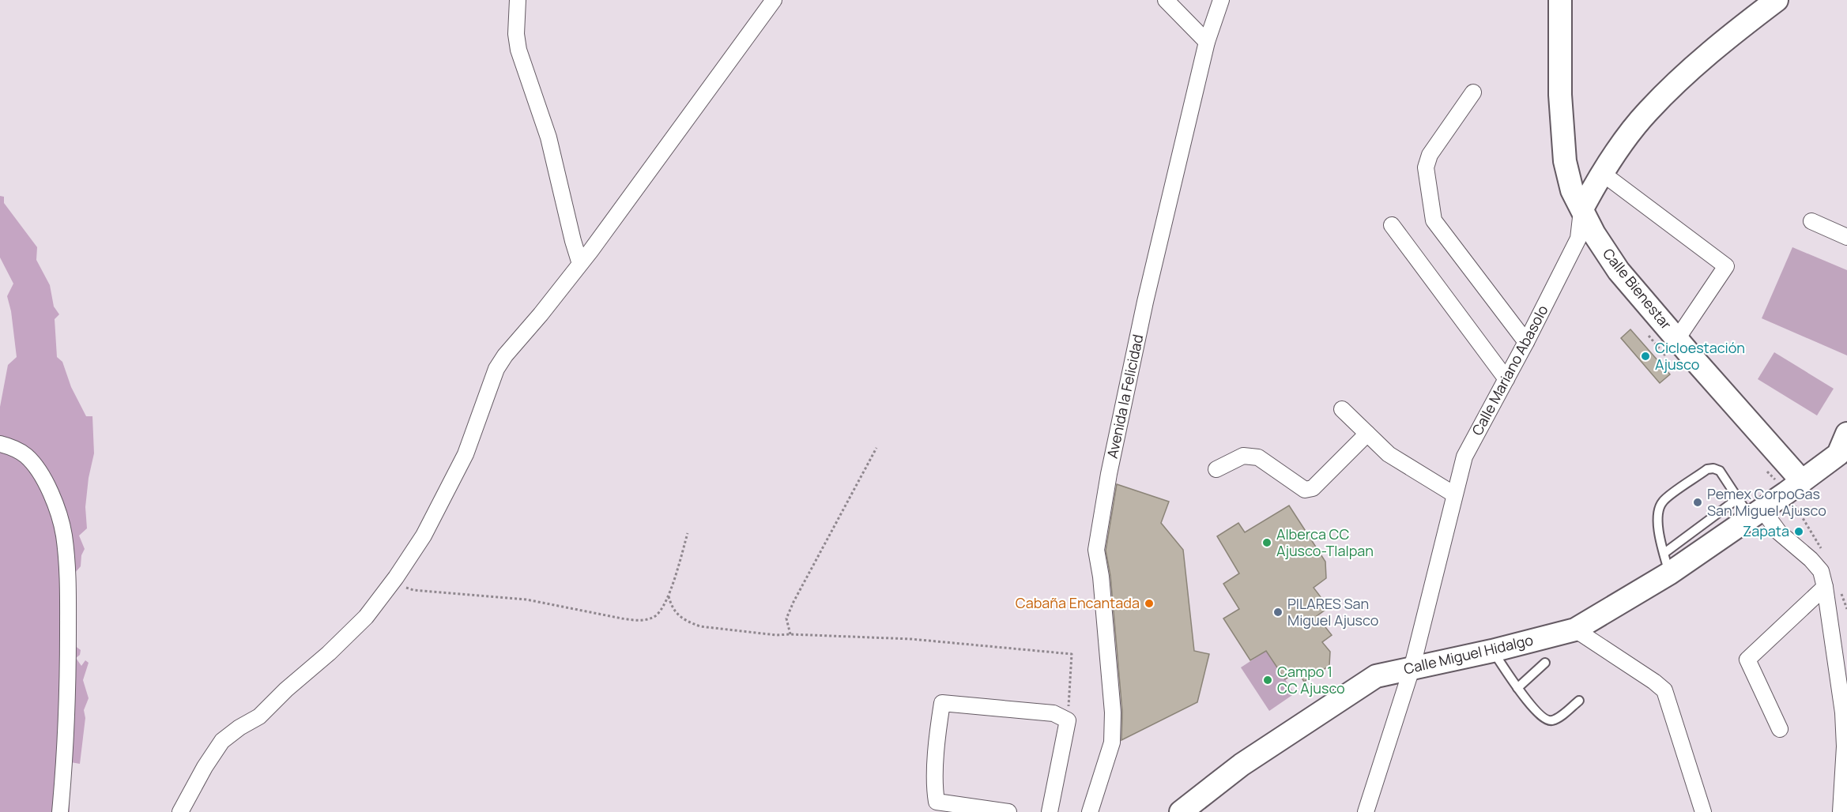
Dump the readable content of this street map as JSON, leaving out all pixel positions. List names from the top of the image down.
{
  "streets": {
    "street": [
      "Calle Bienestar",
      "Calle Mariano Abasolo",
      "Avenida la Felicidad",
      "Calle Miguel Hidalgo"
    ]
  },
  "crossings": [
    ["Calle Bienestar", "Calle Mariano Abasolo"],
    ["Calle Bienestar", "Calle Miguel Hidalgo"],
    ["Calle Mariano Abasolo", "Calle Miguel Hidalgo"]
  ],
  "places": [
    "Cicloestación Ajusco",
    "Pemex CorpoGas San Miguel Ajusco",
    "Zapata",
    "Alberca CC Ajusco-Tlalpan",
    "Cabaña Encantada",
    "PILARES San Miguel Ajusco",
    "Campo 1 CC Ajusco"
  ]
}
